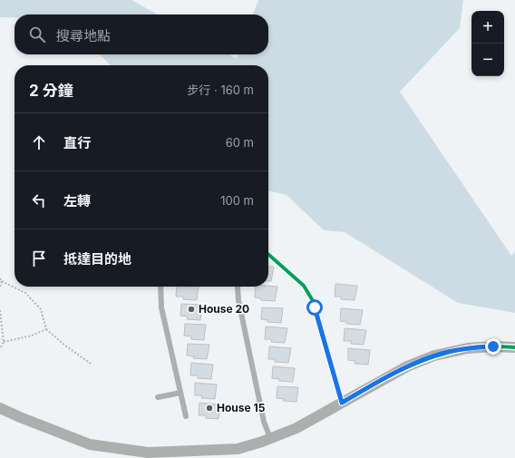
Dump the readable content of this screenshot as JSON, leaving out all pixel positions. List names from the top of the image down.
{
  "places": ["House 20", "House 15"],
  "page": {
    "map_buttons": ["+", "−"],
    "search": "搜尋地點",
    "heading": ["2 分鐘", "步行 · 160 m"],
    "list": [
      ["直行", "60 m"],
      ["左轉", "100 m"],
      "抵達目的地"
    ]
  }
}
